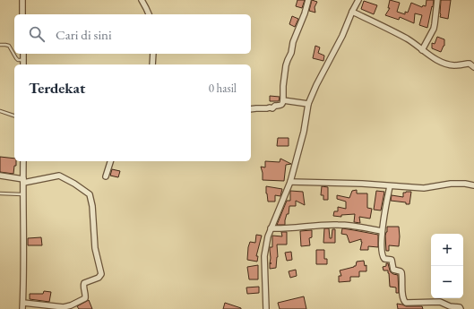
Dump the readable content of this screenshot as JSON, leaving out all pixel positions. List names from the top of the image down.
{
  "page": {
    "search": "Cari di sini",
    "heading": ["Terdekat", "0 hasil"],
    "map_buttons": ["+", "−"]
  }
}
